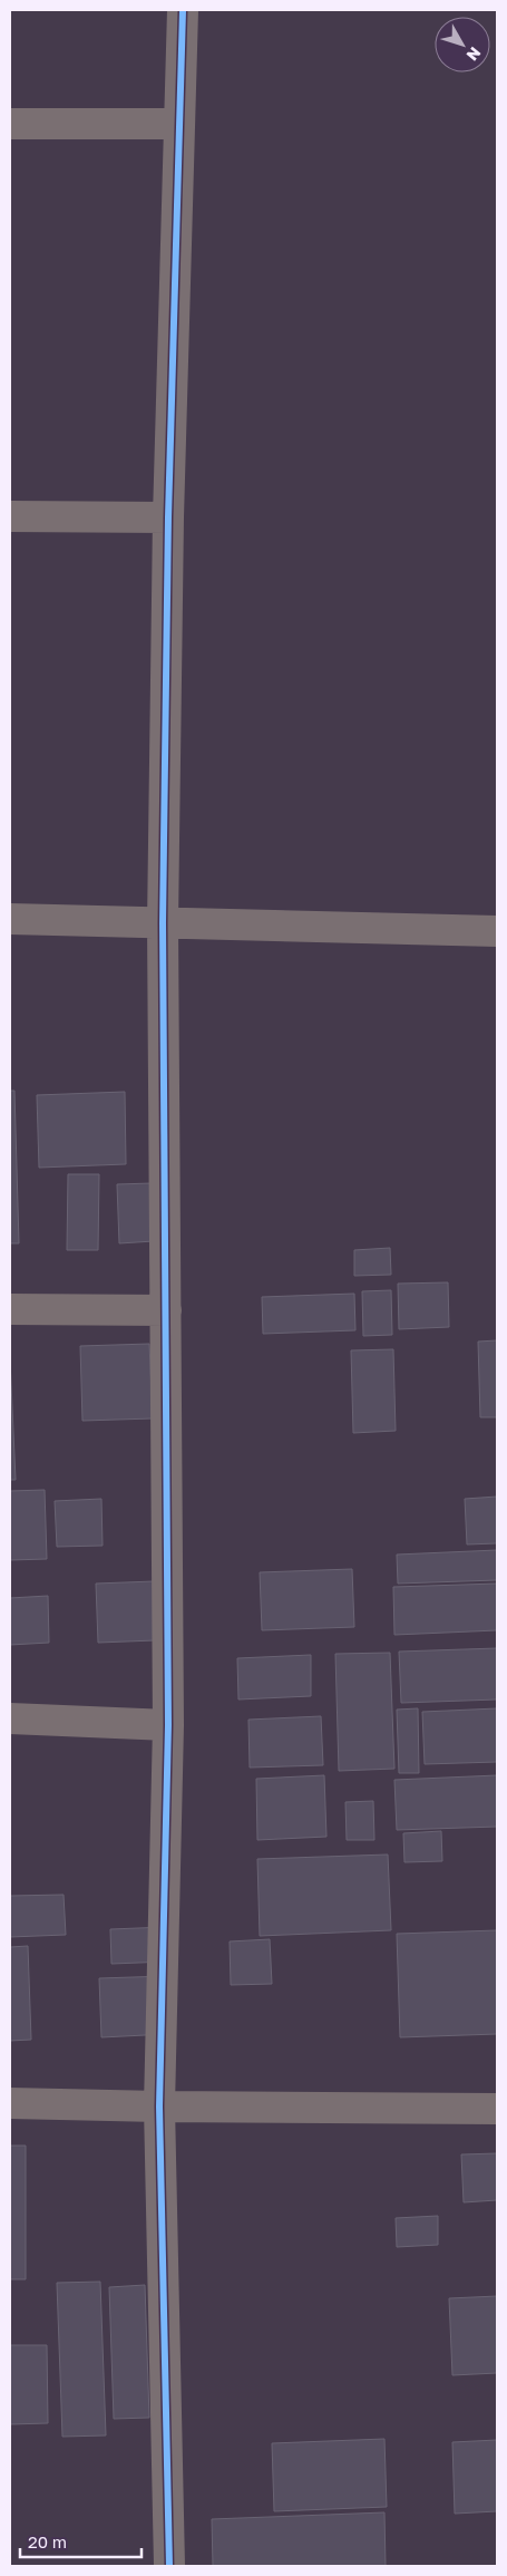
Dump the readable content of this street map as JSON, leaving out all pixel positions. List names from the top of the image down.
{
  "scale_bar": "20 m",
  "north": "bottom right"
}
